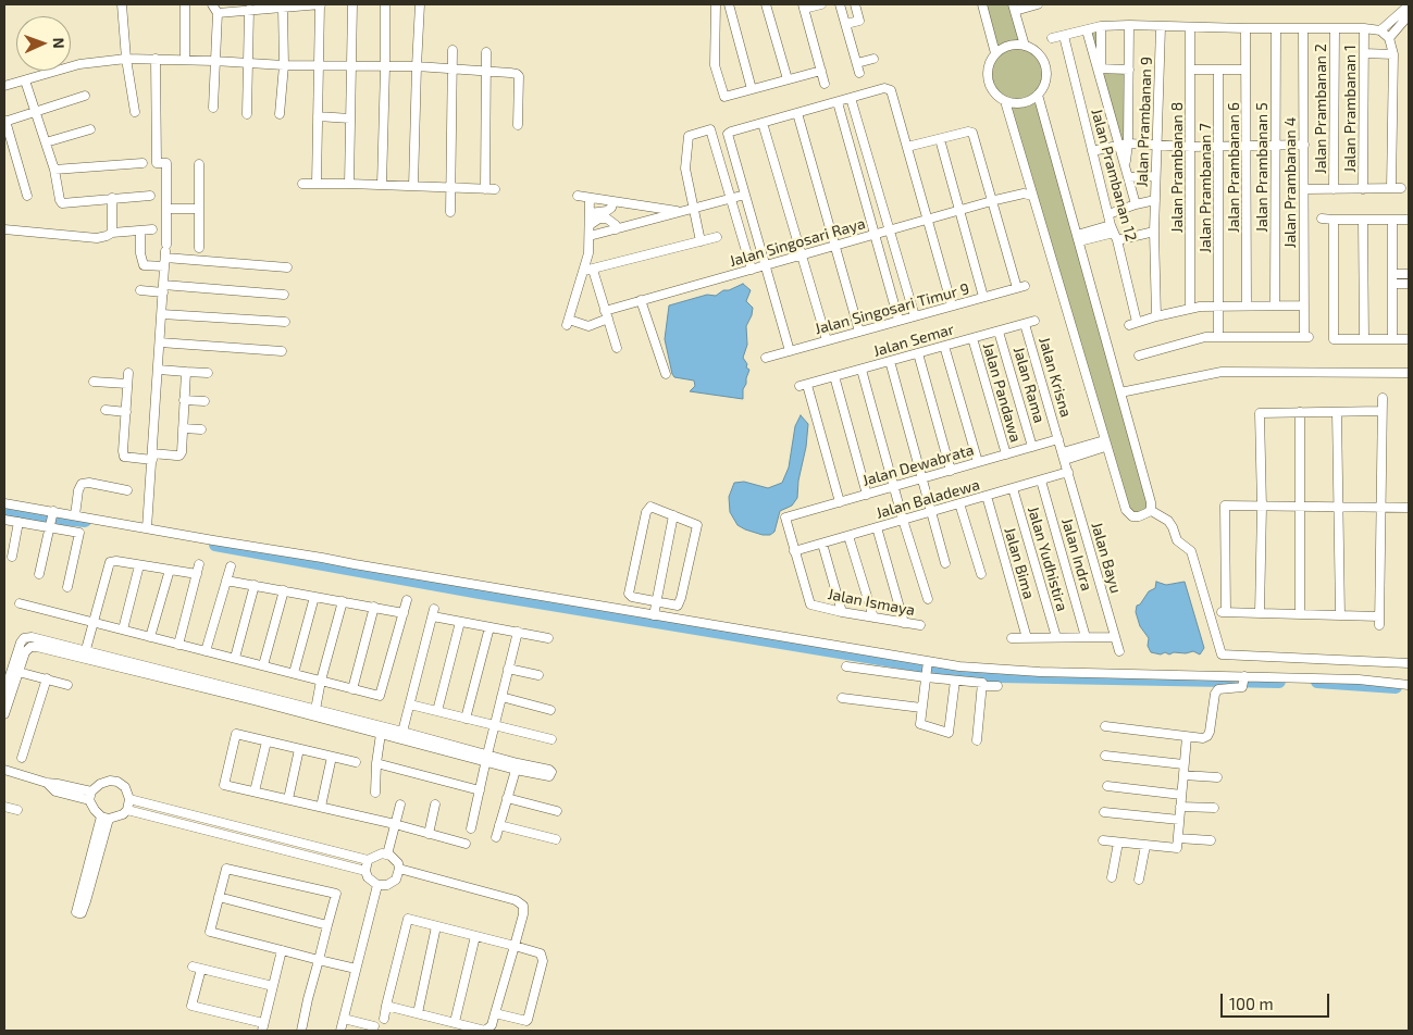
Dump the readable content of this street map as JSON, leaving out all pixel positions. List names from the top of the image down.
{
  "streets": {
    "street": [
      "Jalan Prambanan 2",
      "Jalan Prambanan 1",
      "Jalan Prambanan 9",
      "Jalan Prambanan 8",
      "Jalan Prambanan 6",
      "Jalan Prambanan 5",
      "Jalan Prambanan 12",
      "Jalan Prambanan 4",
      "Jalan Prambanan 7",
      "Jalan Singosari Raya",
      "Jalan Singosari Timur 9",
      "Jalan Semar",
      "Jalan Krisna",
      "Jalan Rama",
      "Jalan Pandawa",
      "Jalan Dewabrata",
      "Jalan Baladewa",
      "Jalan Indra",
      "Jalan Bayu",
      "Jalan Yudhistira",
      "Jalan Bima",
      "Jalan Ismaya"
    ]
  },
  "crossings": [
    ["Jalan Prambanan 9", "Jalan Prambanan 12"],
    ["Jalan Prambanan 4", "Jalan Prambanan 7"],
    ["Jalan Singosari Raya", "Jalan Singosari Timur 9"],
    ["Jalan Semar", "Jalan Krisna"],
    ["Jalan Semar", "Jalan Rama"],
    ["Jalan Semar", "Jalan Pandawa"],
    ["Jalan Semar", "Jalan Dewabrata"],
    ["Jalan Krisna", "Jalan Dewabrata"],
    ["Jalan Krisna", "Jalan Bayu"],
    ["Jalan Rama", "Jalan Dewabrata"],
    ["Jalan Pandawa", "Jalan Dewabrata"],
    ["Jalan Dewabrata", "Jalan Ismaya"],
    ["Jalan Baladewa", "Jalan Indra"],
    ["Jalan Baladewa", "Jalan Bayu"],
    ["Jalan Baladewa", "Jalan Yudhistira"],
    ["Jalan Baladewa", "Jalan Bima"],
    ["Jalan Baladewa", "Jalan Ismaya"]
  ],
  "scale_bar": "100 m",
  "north": "right"
}
